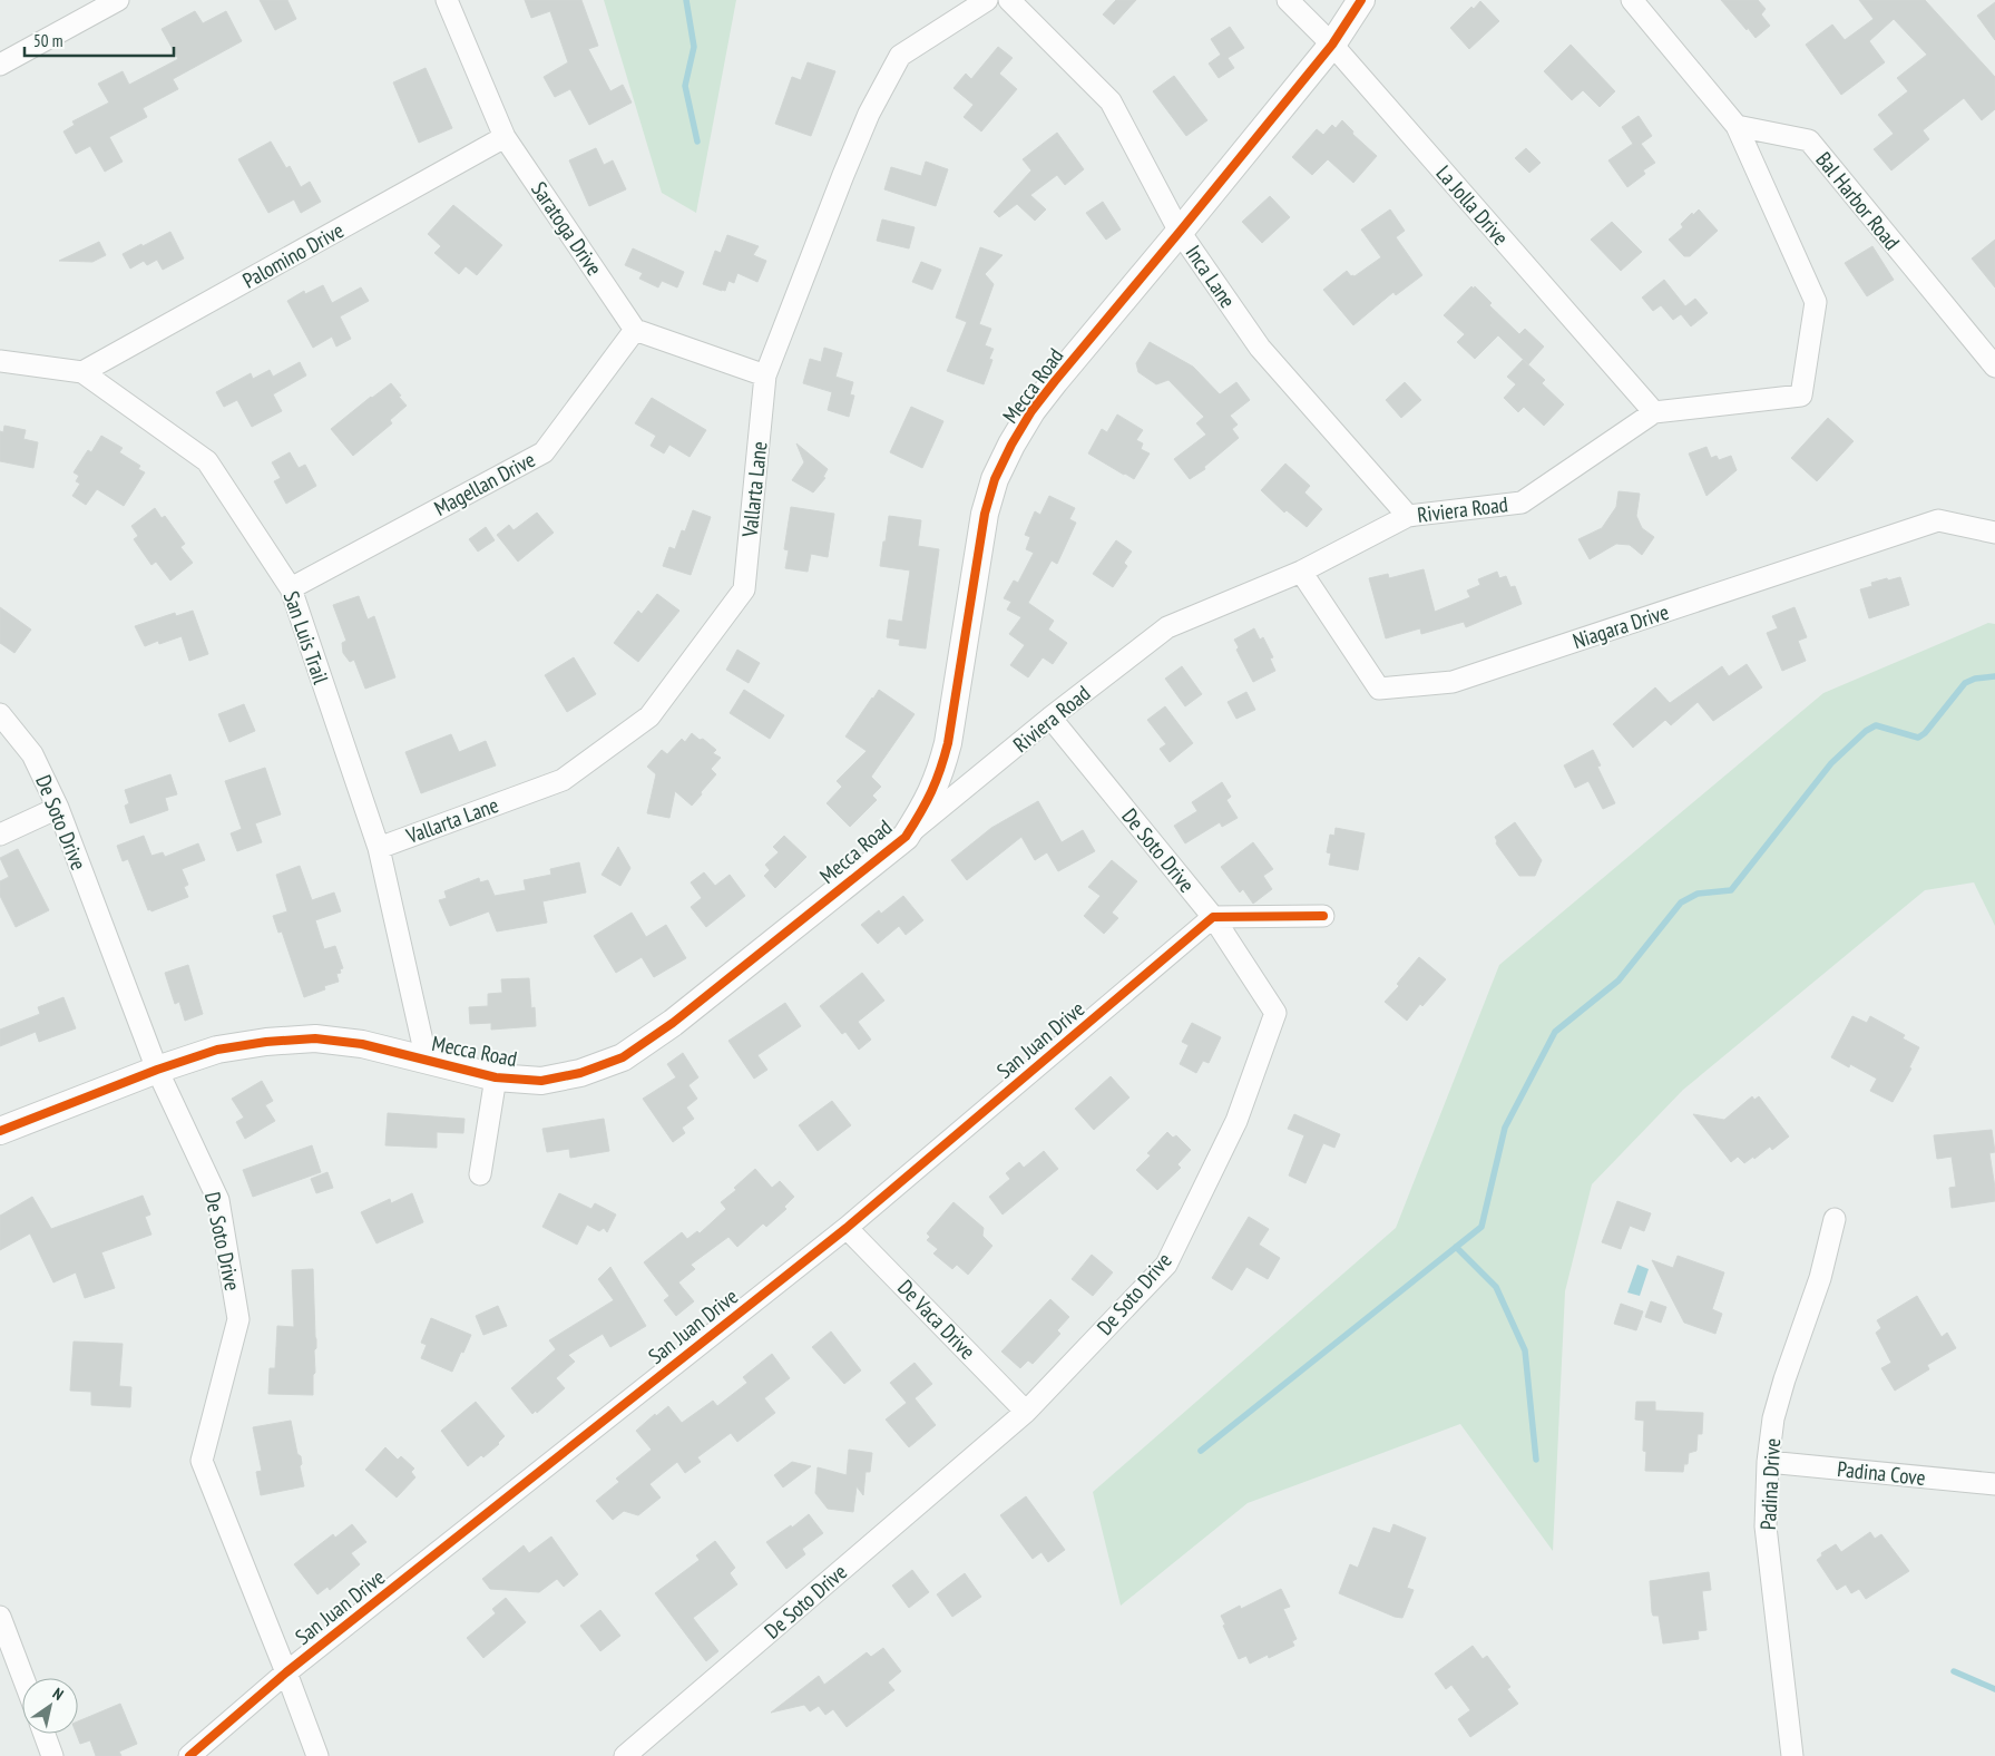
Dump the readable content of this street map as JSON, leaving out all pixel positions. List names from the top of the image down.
{
  "streets": {
    "street": [
      "Bal Harbor Road",
      "La Jolla Drive",
      "Saratoga Drive",
      "Palomino Drive",
      "Inca Lane",
      "Mecca Road",
      "Magellan Drive",
      "Vallarta Lane",
      "Riviera Road",
      "Niagara Drive",
      "San Luis Trail",
      "De Soto Drive",
      "San Juan Drive",
      "De Vaca Drive",
      "Padina Cove",
      "Padina Drive"
    ]
  },
  "crossings": [
    ["Bal Harbor Road", "Riviera Road"],
    ["La Jolla Drive", "Mecca Road"],
    ["La Jolla Drive", "Riviera Road"],
    ["Saratoga Drive", "Palomino Drive"],
    ["Saratoga Drive", "Magellan Drive"],
    ["Palomino Drive", "San Luis Trail"],
    ["Inca Lane", "Mecca Road"],
    ["Inca Lane", "Riviera Road"],
    ["Mecca Road", "Riviera Road"],
    ["Mecca Road", "San Luis Trail"],
    ["Mecca Road", "De Soto Drive"],
    ["Magellan Drive", "San Luis Trail"],
    ["Vallarta Lane", "San Luis Trail"],
    ["Riviera Road", "Niagara Drive"],
    ["Riviera Road", "De Soto Drive"],
    ["De Soto Drive", "San Juan Drive"],
    ["De Soto Drive", "De Vaca Drive"],
    ["San Juan Drive", "De Vaca Drive"],
    ["Padina Cove", "Padina Drive"]
  ],
  "scale_bar": "50 m",
  "north": "top right"
}
